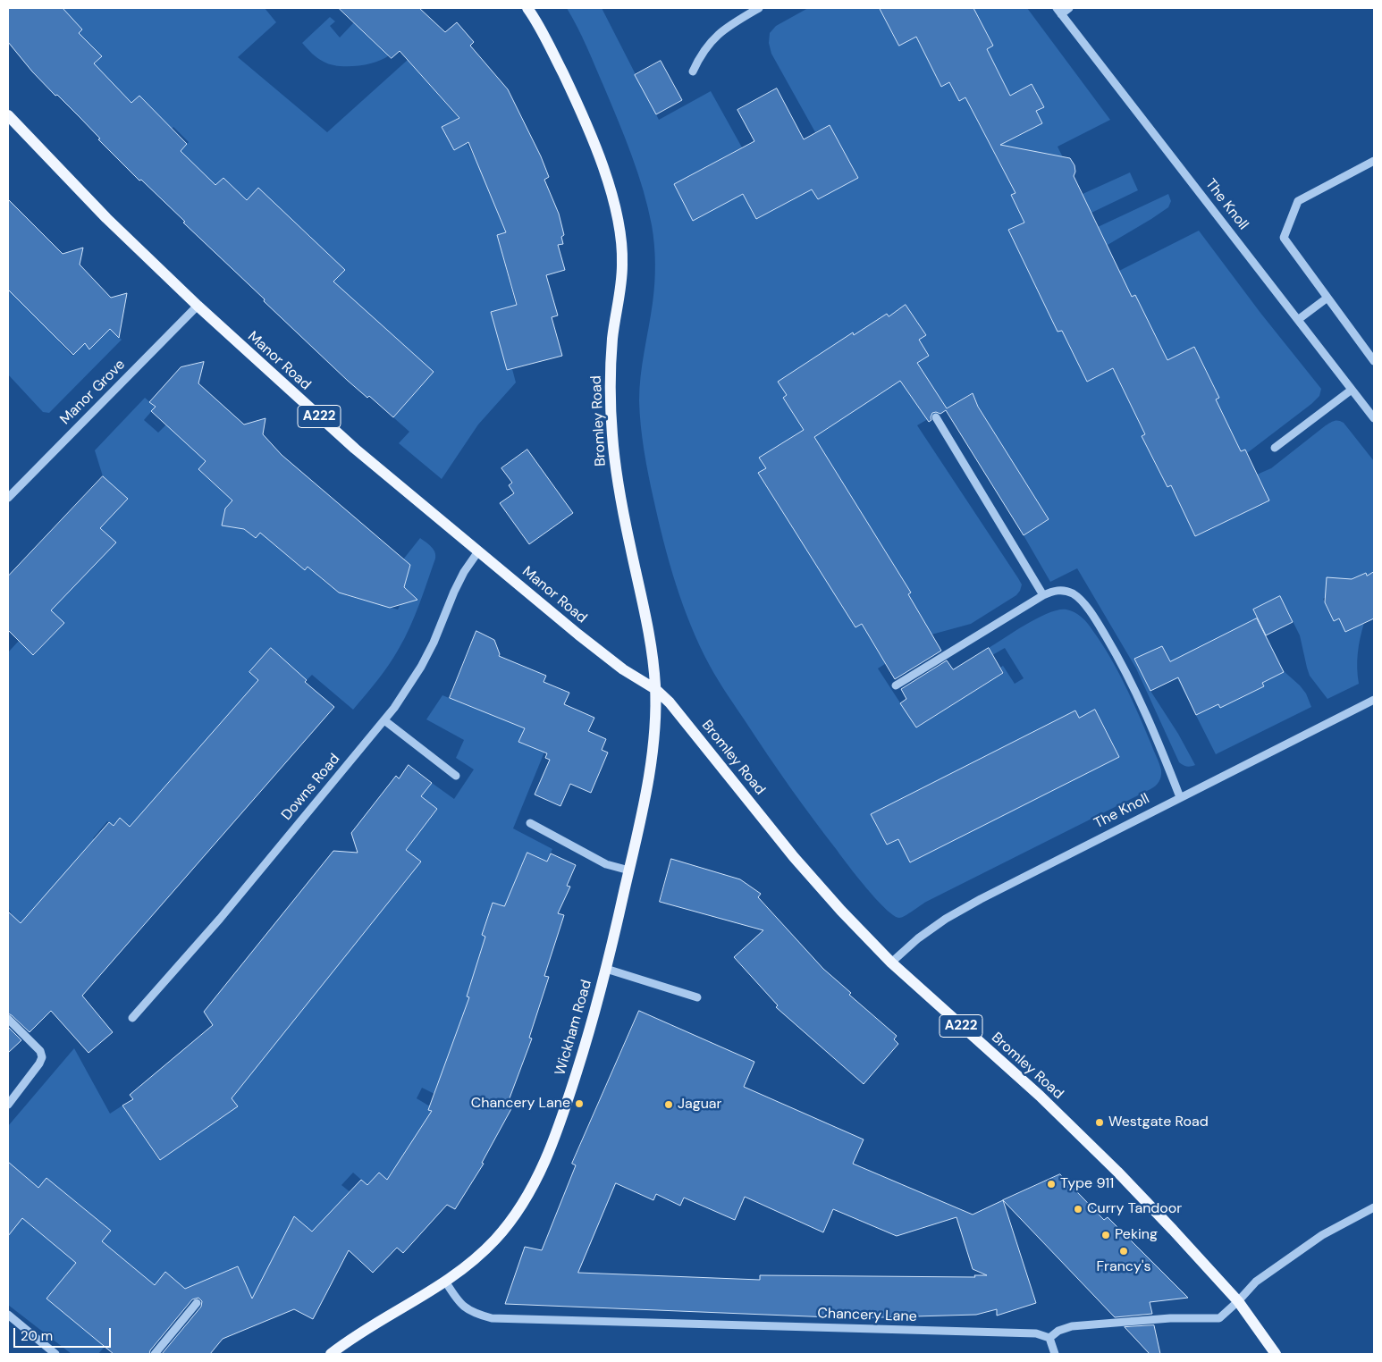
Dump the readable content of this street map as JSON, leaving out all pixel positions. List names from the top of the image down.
{
  "streets": {
    "main road": [
      "Manor Road",
      "A222",
      "Bromley Road",
      "Wickham Road"
    ],
    "street": [
      "The Knoll",
      "Manor Grove",
      "Downs Road",
      "Chancery Lane"
    ]
  },
  "crossings": [
    ["The Knoll", "Bromley Road"],
    ["Manor Road", "Manor Grove"],
    ["Manor Road", "Bromley Road"],
    ["Manor Road", "Downs Road"],
    ["Manor Road", "Wickham Road"],
    ["Bromley Road", "Wickham Road"],
    ["Wickham Road", "Chancery Lane"]
  ],
  "places": [
    "Chancery Lane",
    "Jaguar",
    "Westgate Road",
    "Type 911",
    "Curry Tandoor",
    "Peking",
    "Francy's"
  ],
  "scale_bar": "20 m"
}
